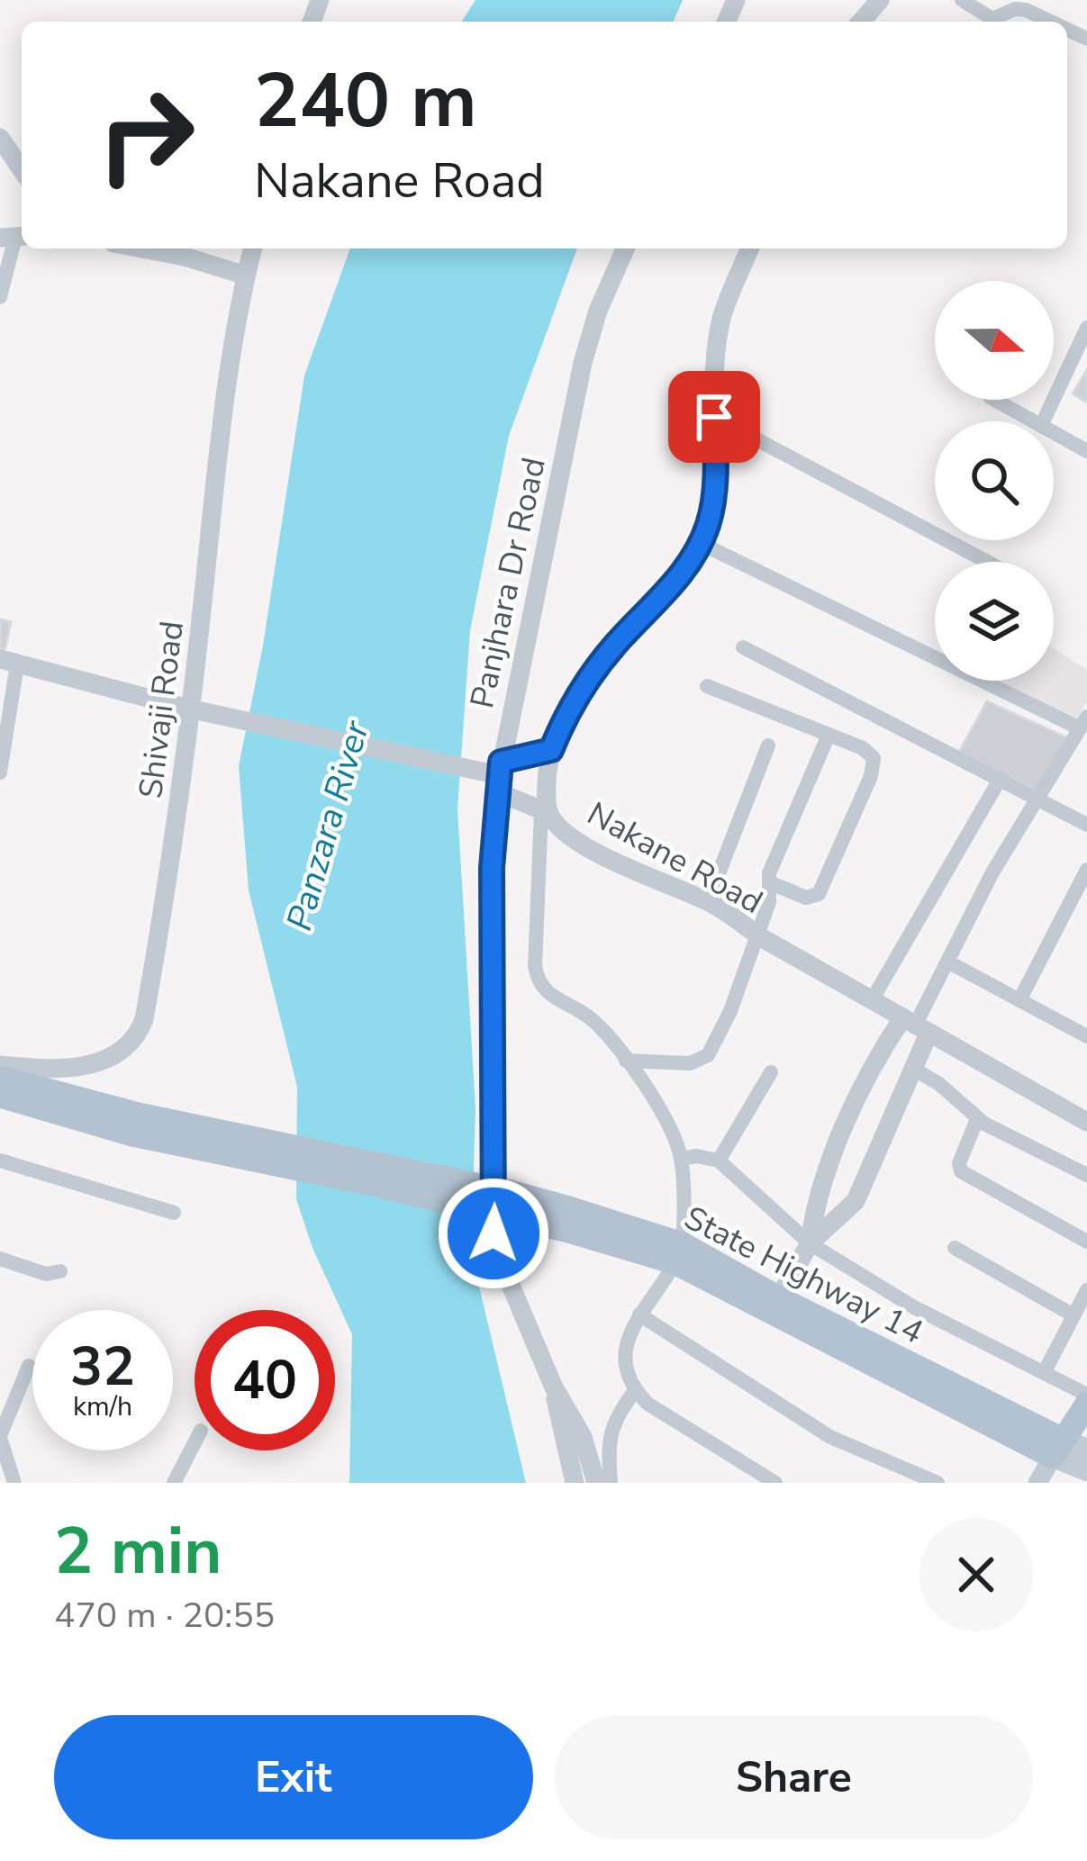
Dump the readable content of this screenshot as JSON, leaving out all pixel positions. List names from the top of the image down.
{
  "streets": {
    "main road": ["State Highway 14"],
    "street": ["Panjhara Dr Road", "Shivaji Road", "Nakane Road"]
  },
  "water": ["Panzara River"],
  "north": "right",
  "page": {
    "turn": ["240 m", "Nakane Road"],
    "speed": "32 km/h",
    "limit": "40",
    "heading": ["2 min", "470 m · 20:55"],
    "buttons": ["Exit", "Share"]
  }
}
